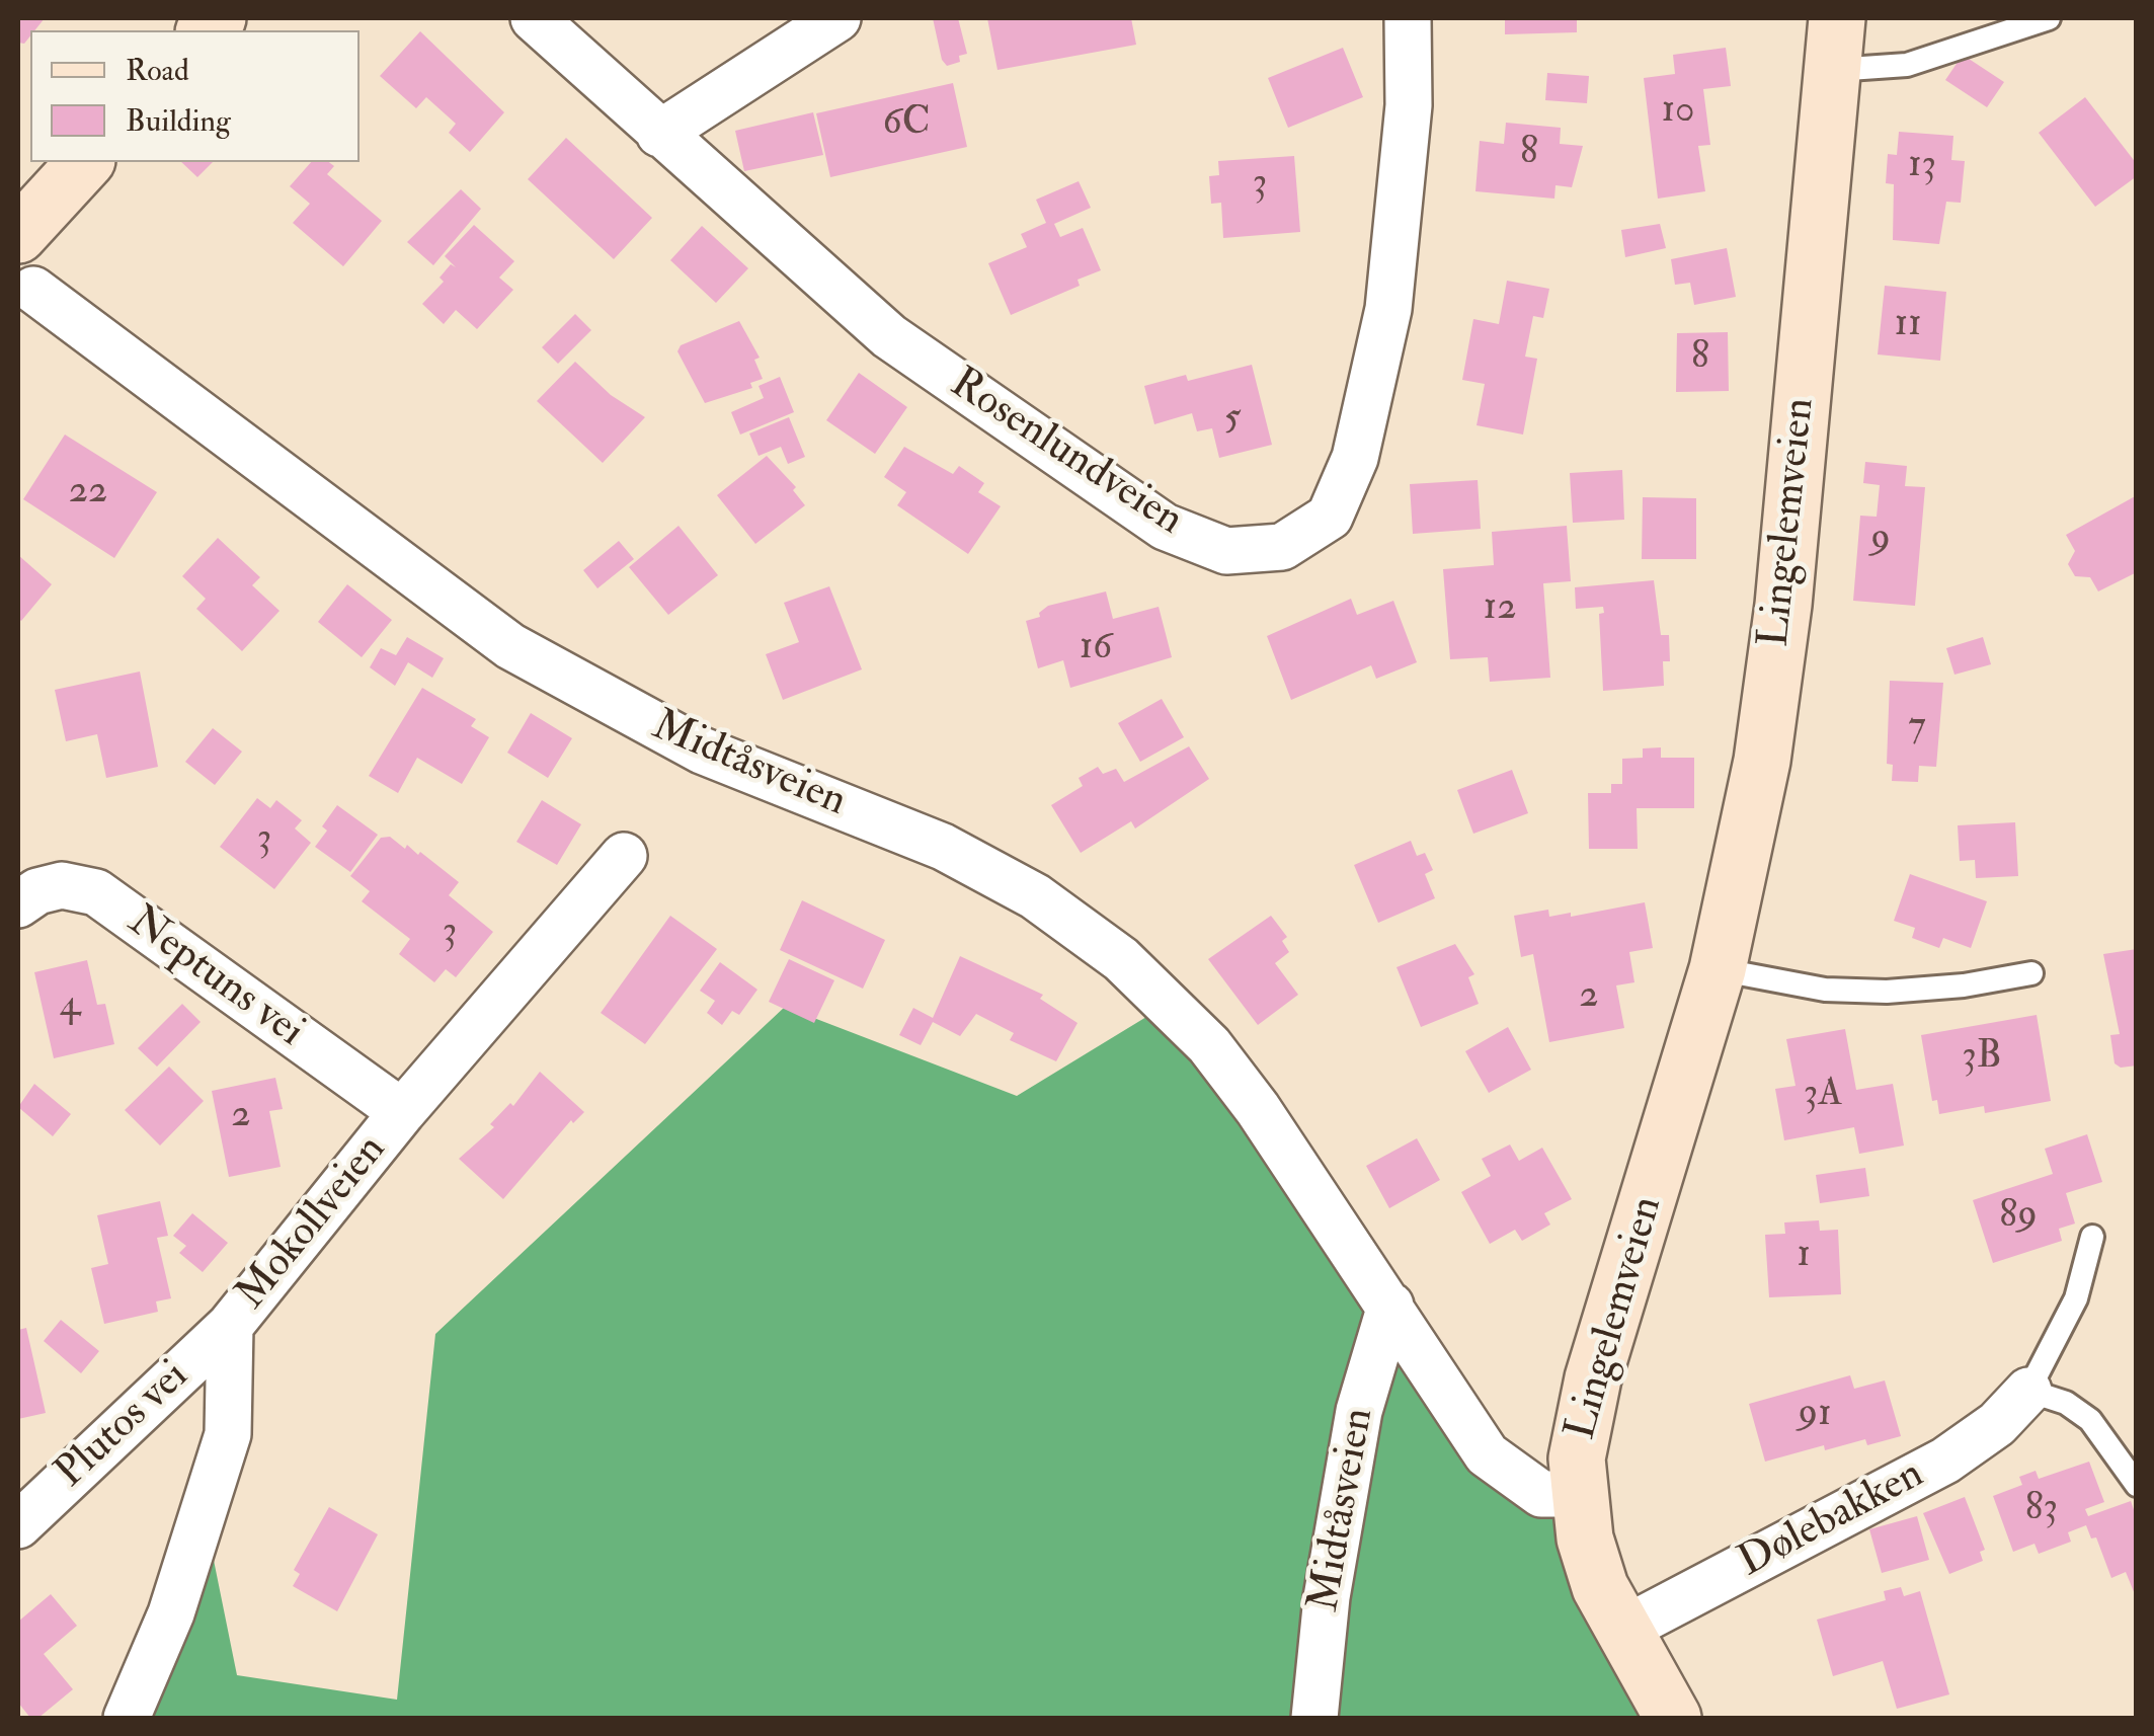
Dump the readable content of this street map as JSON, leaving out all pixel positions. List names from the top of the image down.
{
  "streets": {
    "main road": ["Lingelemveien"],
    "street": [
      "Rosenlundveien",
      "Midtåsveien",
      "Neptuns vei",
      "Mokollveien",
      "Plutos vei",
      "Dølebakken"
    ]
  },
  "crossings": [
    ["Lingelemveien", "Midtåsveien"],
    ["Neptuns vei", "Mokollveien"],
    ["Mokollveien", "Plutos vei"]
  ],
  "house_numbers": [
    "10",
    "6C",
    "8",
    "13",
    "3",
    "11",
    "8",
    "5",
    "22",
    "9",
    "12",
    "16",
    "7",
    "3",
    "3",
    "2",
    "4",
    "3B",
    "3A",
    "2",
    "89",
    "1",
    "91",
    "83"
  ],
  "legend": ["Road", "Building"]
}
